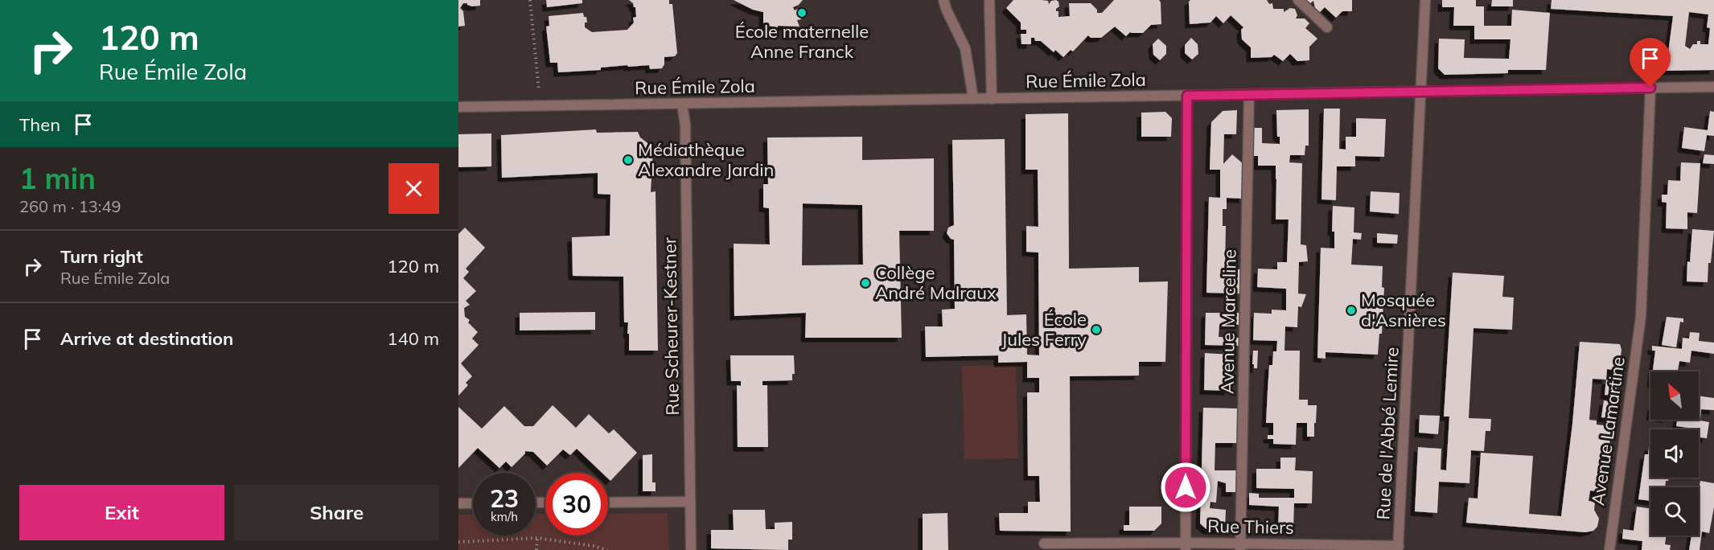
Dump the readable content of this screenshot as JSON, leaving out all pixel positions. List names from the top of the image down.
{
  "streets": {
    "street": [
      "Rue Émile Zola",
      "Avenue Marceline",
      "Rue Scheurer-Kestner",
      "Avenue Lamartine",
      "Rue de l'Abbé Lemire",
      "Rue Thiers"
    ]
  },
  "crossings": [
    ["Rue Émile Zola", "Avenue Marceline"],
    ["Rue Émile Zola", "Rue Scheurer-Kestner"],
    ["Rue Émile Zola", "Avenue Lamartine"],
    ["Rue Émile Zola", "Rue de l'Abbé Lemire"],
    ["Avenue Marceline", "Rue Thiers"],
    ["Rue de l'Abbé Lemire", "Rue Thiers"]
  ],
  "places": [
    "École maternelle Anne Franck",
    "Médiathèque Alexandre Jardin",
    "Collège André Malraux",
    "Mosquée d'Asnières",
    "École Jules Ferry"
  ],
  "north": "top left",
  "page": {
    "turn": ["120 m", "Rue Émile Zola"],
    "then": "Then",
    "heading": ["1 min", "260 m · 13:49"],
    "list": [
      {
        "name": "Turn right",
        "note": "Rue Émile Zola",
        "value": "120 m"
      },
      {
        "name": "Arrive at destination",
        "value": "140 m"
      }
    ],
    "speed": "23 km/h",
    "limit": "30",
    "buttons": ["Exit", "Share"]
  }
}
